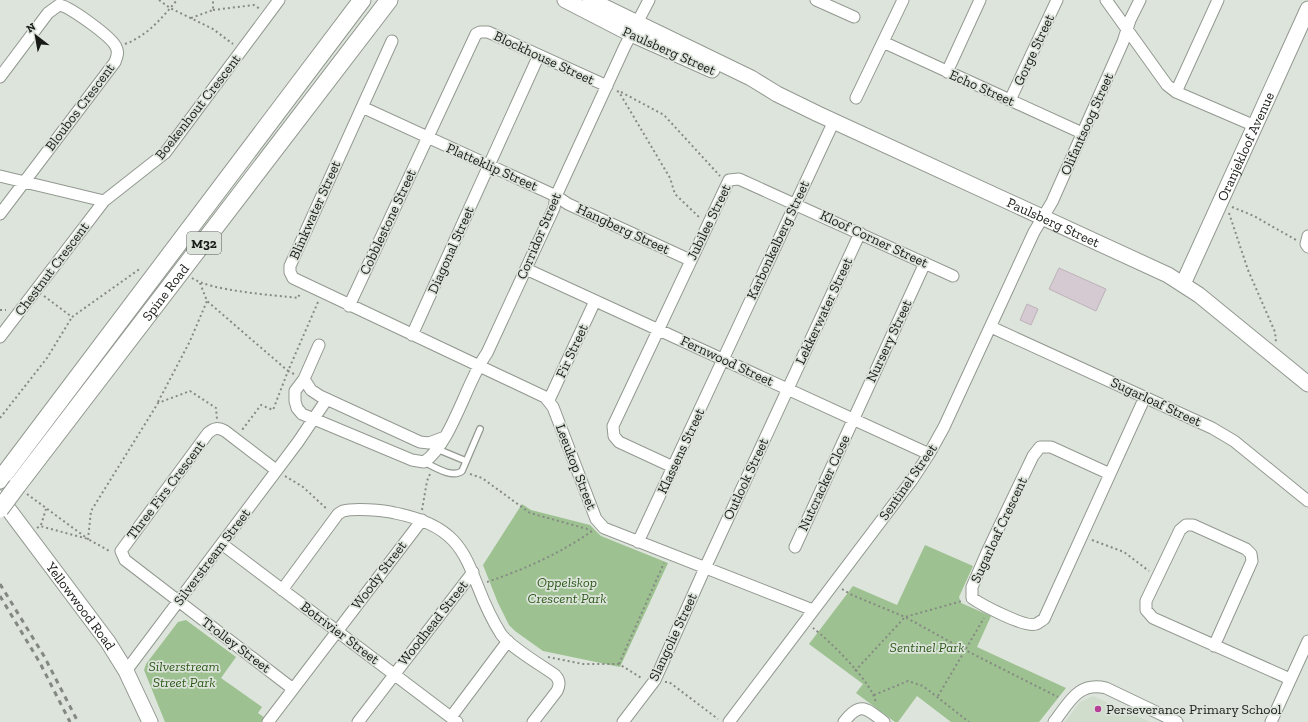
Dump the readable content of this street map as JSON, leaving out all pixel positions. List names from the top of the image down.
{
  "streets": {
    "main road": ["M32", "Spine Road"],
    "street": [
      "Gorge Street",
      "Paulsberg Street",
      "Blockhouse Street",
      "Echo Street",
      "Bloubos Crescent",
      "Boekenhout Crescent",
      "Olifantsoog Street",
      "Oranjekloof Avenue",
      "Platteklip Street",
      "Blinkwater Street",
      "Cobblestone Street",
      "Jubilee Street",
      "Hangberg Street",
      "Corridor Street",
      "Kloof Corner Street",
      "Karbonkelberg Street",
      "Diagonal Street",
      "Chestnut Crescent",
      "Lekkerwater Street",
      "Nursery Street",
      "Fir Street",
      "Fernwood Street",
      "Sugarloaf Street",
      "Klassens Street",
      "Leeukop Street",
      "Outlook Street",
      "Sentinel Street",
      "Nutcracker Close",
      "Three Firs Crescent",
      "Sugarloaf Crescent",
      "Silverstream Street",
      "Woody Street",
      "Yellowwood Road",
      "Woodhead Street",
      "Botrivier Street",
      "Slangolie Street",
      "Trolley Street"
    ]
  },
  "crossings": [
    ["Gorge Street", "Echo Street"],
    ["Paulsberg Street", "Olifantsoog Street"],
    ["Paulsberg Street", "Oranjekloof Avenue"],
    ["Paulsberg Street", "Corridor Street"],
    ["Paulsberg Street", "Karbonkelberg Street"],
    ["Paulsberg Street", "Sentinel Street"],
    ["Blockhouse Street", "Platteklip Street"],
    ["Blockhouse Street", "Cobblestone Street"],
    ["Blockhouse Street", "Corridor Street"],
    ["Blockhouse Street", "Diagonal Street"],
    ["Echo Street", "Olifantsoog Street"],
    ["Boekenhout Crescent", "Chestnut Crescent"],
    ["Olifantsoog Street", "Sentinel Street"],
    ["Platteklip Street", "Cobblestone Street"],
    ["Platteklip Street", "Hangberg Street"],
    ["Platteklip Street", "Corridor Street"],
    ["Platteklip Street", "Diagonal Street"],
    ["Blinkwater Street", "Cobblestone Street"],
    ["Jubilee Street", "Hangberg Street"],
    ["Jubilee Street", "Kloof Corner Street"],
    ["Jubilee Street", "Karbonkelberg Street"],
    ["Jubilee Street", "Fernwood Street"],
    ["Jubilee Street", "Klassens Street"],
    ["Hangberg Street", "Corridor Street"],
    ["Corridor Street", "Fernwood Street"],
    ["Kloof Corner Street", "Karbonkelberg Street"],
    ["Kloof Corner Street", "Lekkerwater Street"],
    ["Kloof Corner Street", "Nursery Street"],
    ["Karbonkelberg Street", "Fernwood Street"],
    ["Karbonkelberg Street", "Klassens Street"],
    ["Lekkerwater Street", "Fernwood Street"],
    ["Lekkerwater Street", "Outlook Street"],
    ["Nursery Street", "Fernwood Street"],
    ["Nursery Street", "Nutcracker Close"],
    ["Fir Street", "Fernwood Street"],
    ["Fir Street", "Leeukop Street"],
    ["Fernwood Street", "Klassens Street"],
    ["Fernwood Street", "Outlook Street"],
    ["Fernwood Street", "Sentinel Street"],
    ["Fernwood Street", "Nutcracker Close"],
    ["Sugarloaf Street", "Sentinel Street"],
    ["Sugarloaf Street", "Sugarloaf Crescent"],
    ["Klassens Street", "Leeukop Street"],
    ["Leeukop Street", "Outlook Street"],
    ["Leeukop Street", "Sentinel Street"],
    ["Leeukop Street", "Slangolie Street"],
    ["Outlook Street", "Slangolie Street"],
    ["Three Firs Crescent", "Silverstream Street"],
    ["Three Firs Crescent", "Trolley Street"],
    ["Silverstream Street", "Yellowwood Road"],
    ["Silverstream Street", "Botrivier Street"],
    ["Silverstream Street", "Trolley Street"],
    ["Woody Street", "Botrivier Street"],
    ["Woody Street", "Trolley Street"],
    ["Woodhead Street", "Botrivier Street"]
  ],
  "parks": ["Oppelskop Crescent Park", "Sentinel Park", "Silverstream Street Park"],
  "places": ["Perseverance Primary School"],
  "north": "top left"
}
